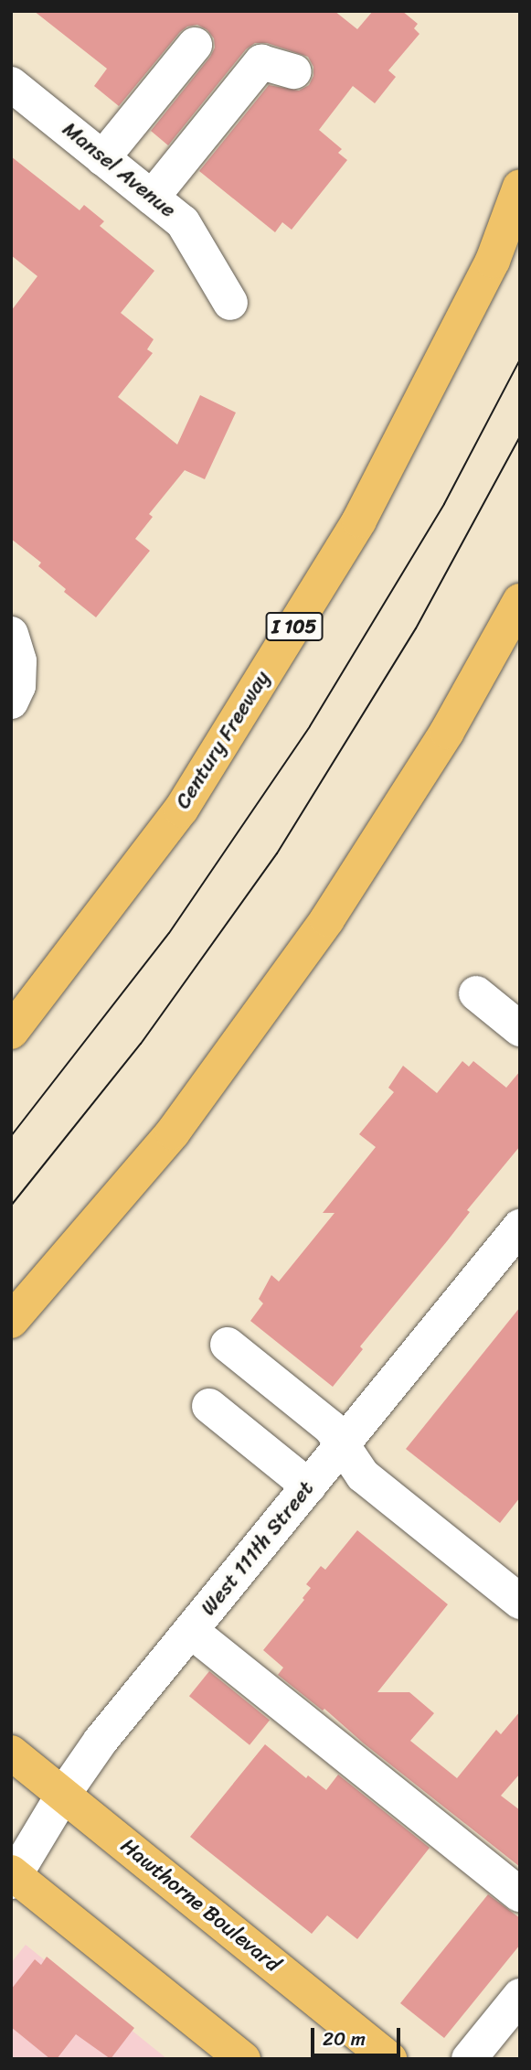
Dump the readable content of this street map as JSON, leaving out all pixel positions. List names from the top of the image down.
{
  "streets": {
    "main road": ["I 105", "Century Freeway", "Hawthorne Boulevard"],
    "street": ["Mansel Avenue", "West 111th Street"]
  },
  "crossings": [
    ["West 111th Street", "Hawthorne Boulevard"]
  ],
  "scale_bar": "20 m"
}
